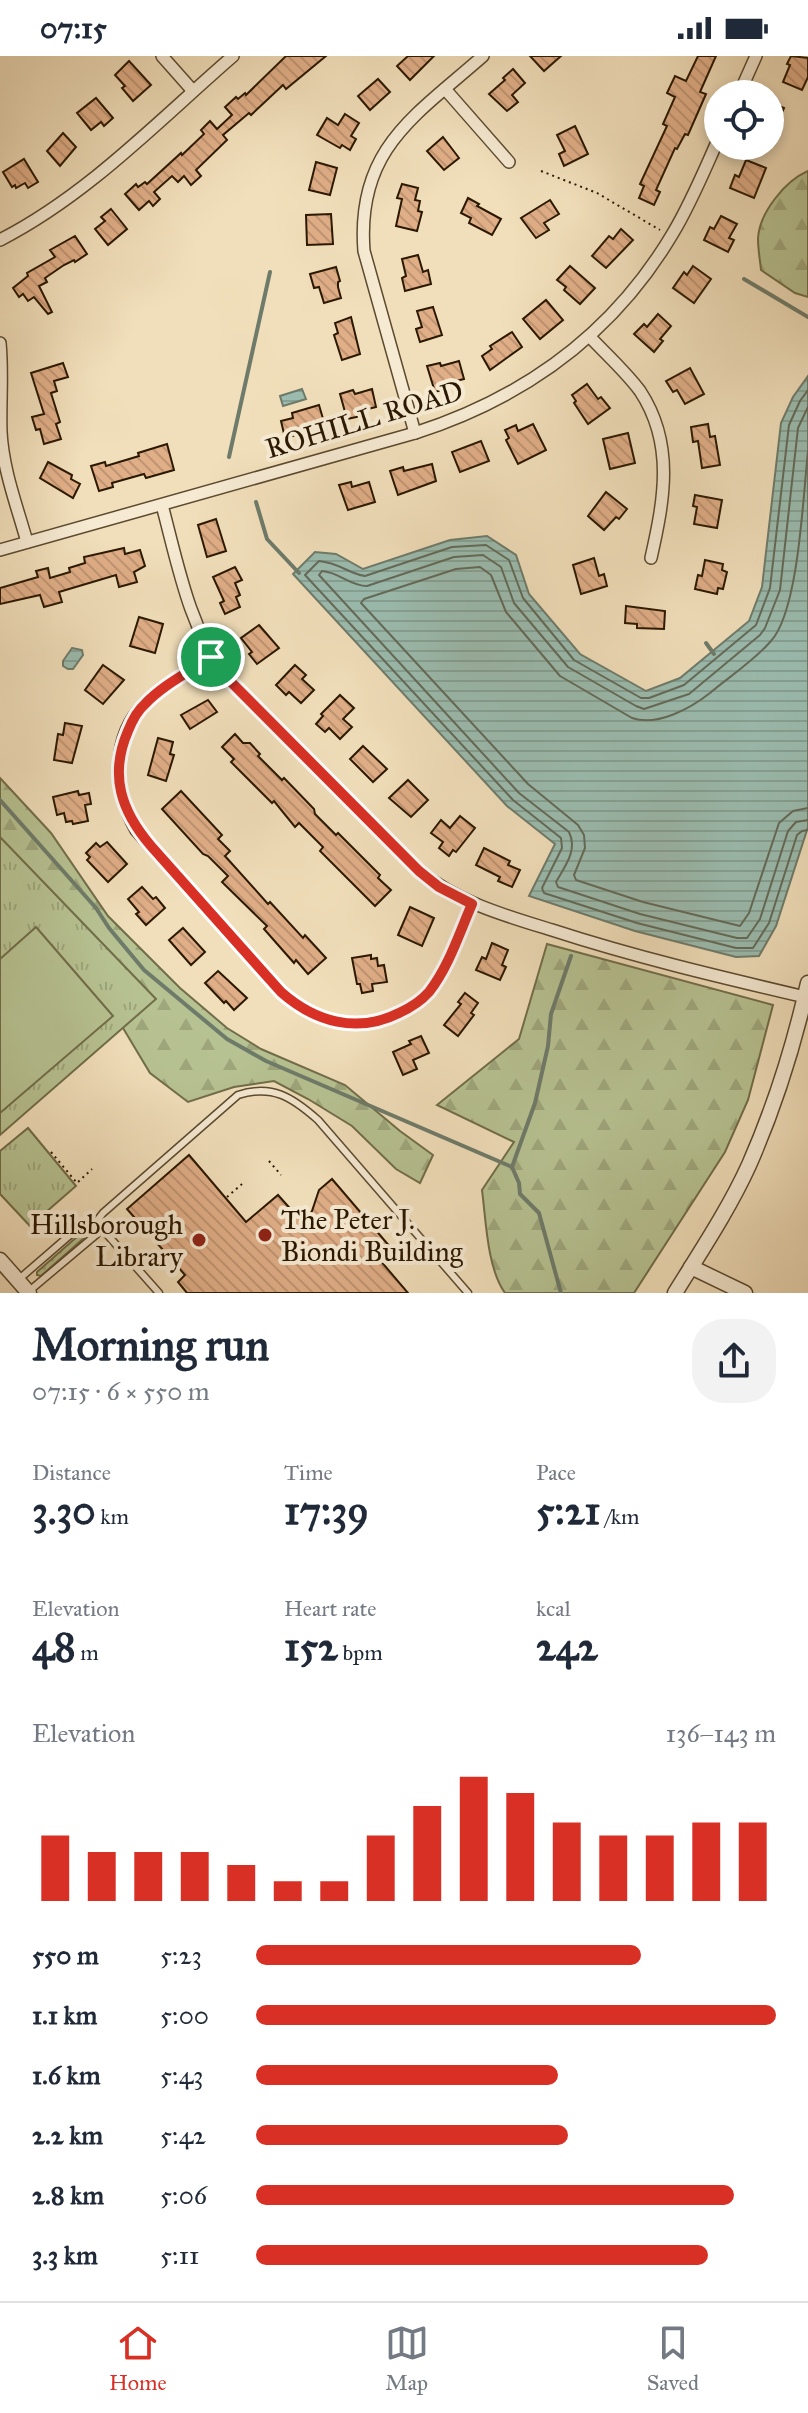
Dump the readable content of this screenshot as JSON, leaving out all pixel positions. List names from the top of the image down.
{
  "streets": {
    "street": ["ROHILL ROAD"]
  },
  "places": ["The Peter J. Biondi Building", "Hillsborough Library"],
  "page": {
    "status": "07:15",
    "heading": ["Morning run", "07:15 · 6 × 550 m"],
    "stats": [
      ["Distance", "3.30 km"],
      ["Time", "17:39"],
      ["Pace", "5:21 /km"],
      ["Elevation", "48 m"],
      ["Heart rate", "152 bpm"],
      ["kcal", "242"]
    ],
    "chart": ["Elevation", "136–143 m"],
    "list": [
      {
        "name": "550 m",
        "note": "5:23"
      },
      {
        "name": "1.1 km",
        "note": "5:00"
      },
      {
        "name": "1.6 km",
        "note": "5:43"
      },
      {
        "name": "2.2 km",
        "note": "5:42"
      },
      {
        "name": "2.8 km",
        "note": "5:06"
      },
      {
        "name": "3.3 km",
        "note": "5:11"
      }
    ],
    "tabs": ["Home", "Map", "Saved"]
  }
}
